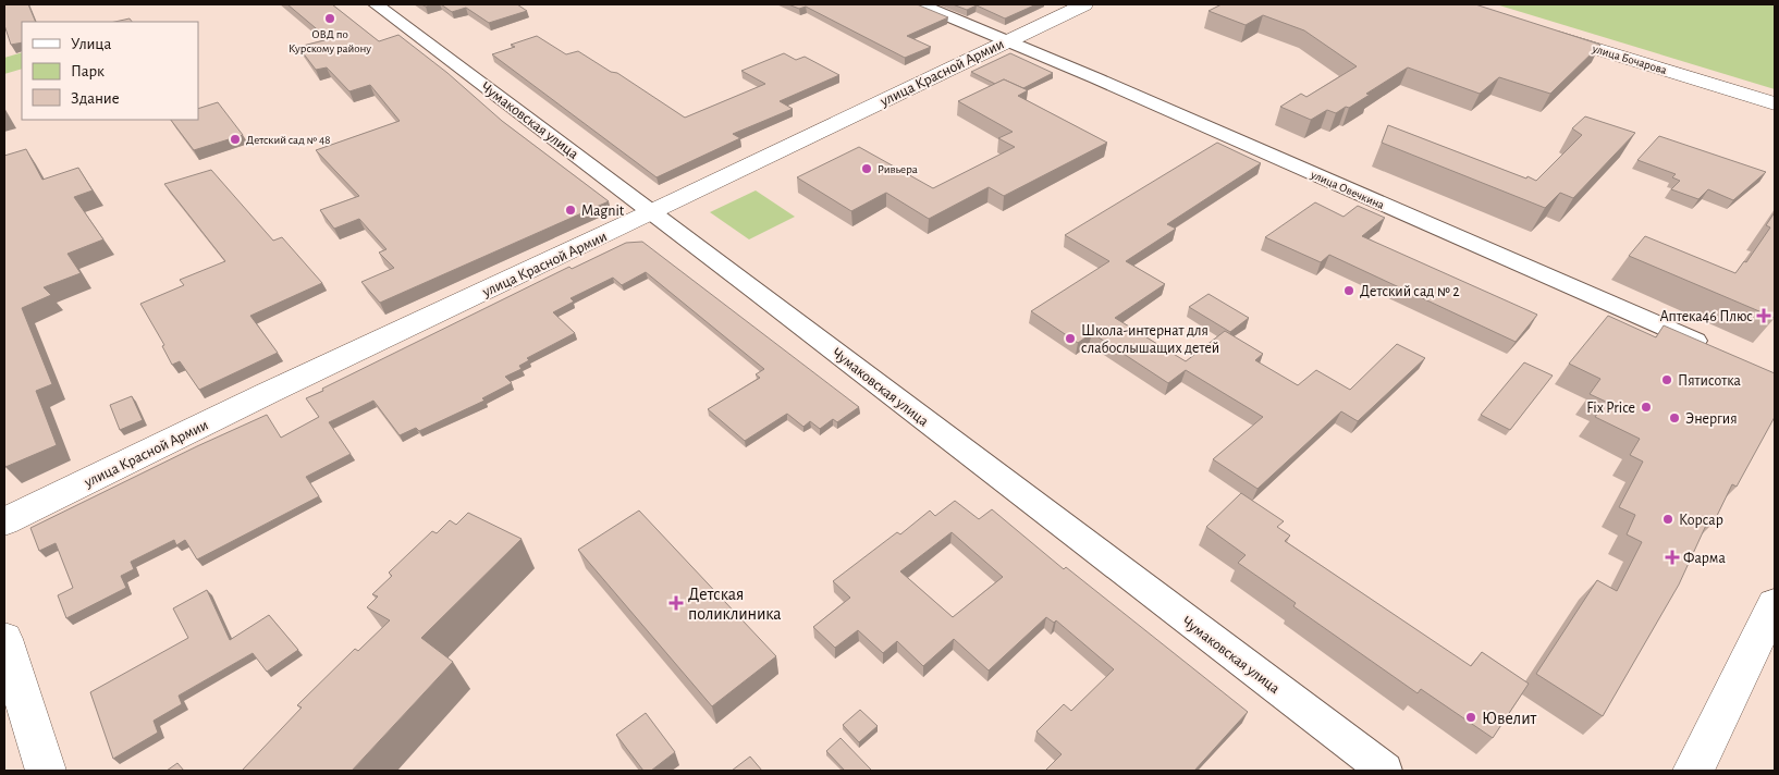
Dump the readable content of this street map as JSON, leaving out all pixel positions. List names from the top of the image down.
{
  "streets": {
    "main road": ["улица Бочарова", "улица Красной Армии"],
    "street": ["Чумаковская улица", "улица Овечкина"]
  },
  "crossings": [
    ["улица Красной Армии", "Чумаковская улица"],
    ["улица Красной Армии", "улица Овечкина"]
  ],
  "places": {
    "other": [
      "ОВД по Курскому району",
      "Детский сад № 48",
      "Ривьера",
      "Magnit",
      "Детский сад № 2",
      "Школа-интернат для слабослышащих детей",
      "Пятисотка",
      "Fix Price",
      "Энергия",
      "Корсар",
      "Ювелит"
    ],
    "health": ["Аптека46 Плюс", "Фарма", "Детская поликлиника"]
  },
  "legend": ["Улица", "Парк", "Здание"]
}
